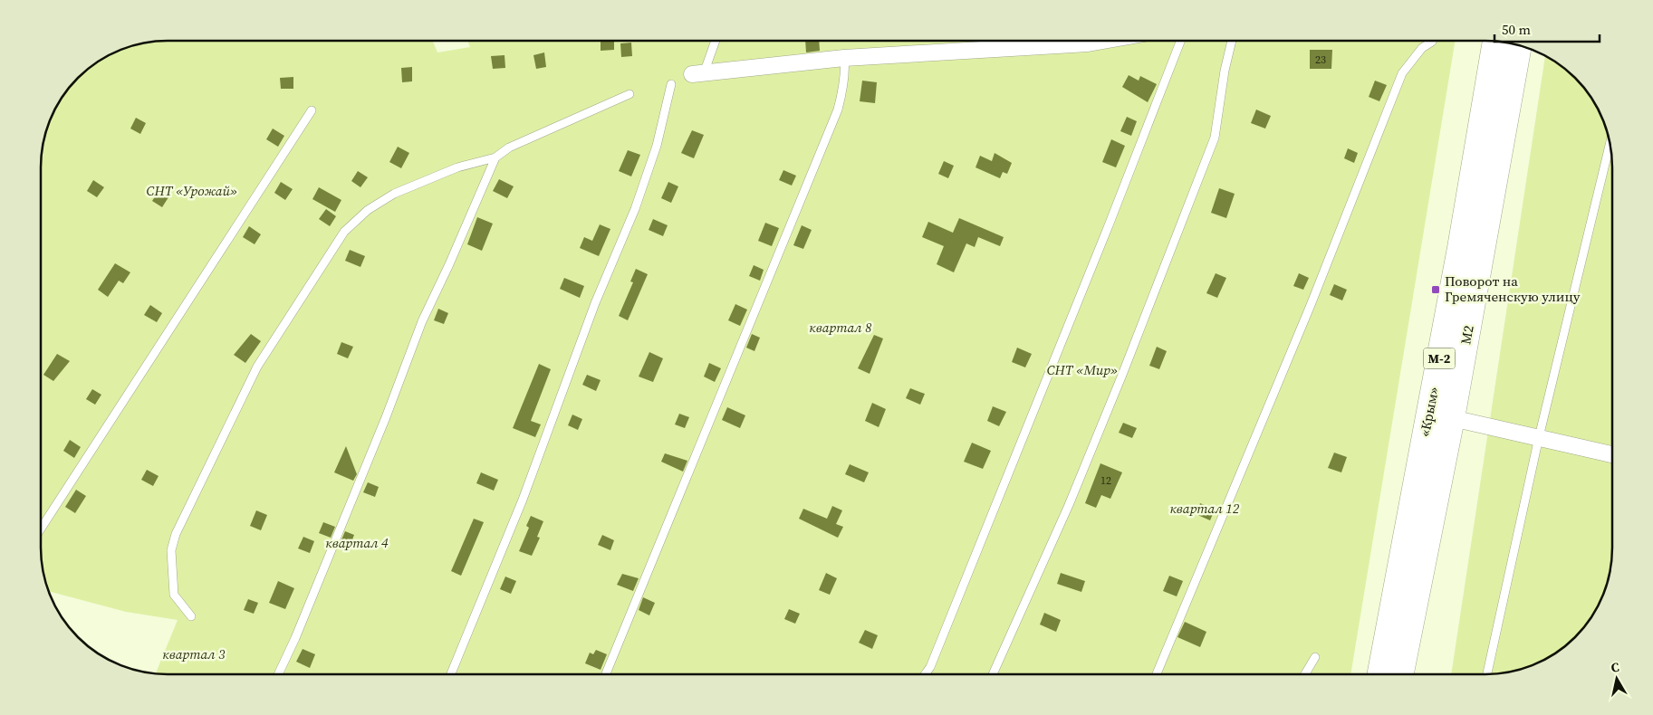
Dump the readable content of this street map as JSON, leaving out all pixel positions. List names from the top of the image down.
{
  "streets": {
    "highway": ["М2", "М-2", "«Крым»"]
  },
  "parks": [
    "СНТ «Урожай»",
    "квартал 8",
    "СНТ «Мир»",
    "квартал 12",
    "квартал 4",
    "квартал 3"
  ],
  "places": {
    "transit": ["Поворот на Гремяченскую улицу"]
  },
  "house_numbers": ["23", "12"],
  "scale_bar": "50 m",
  "north": "top"
}
